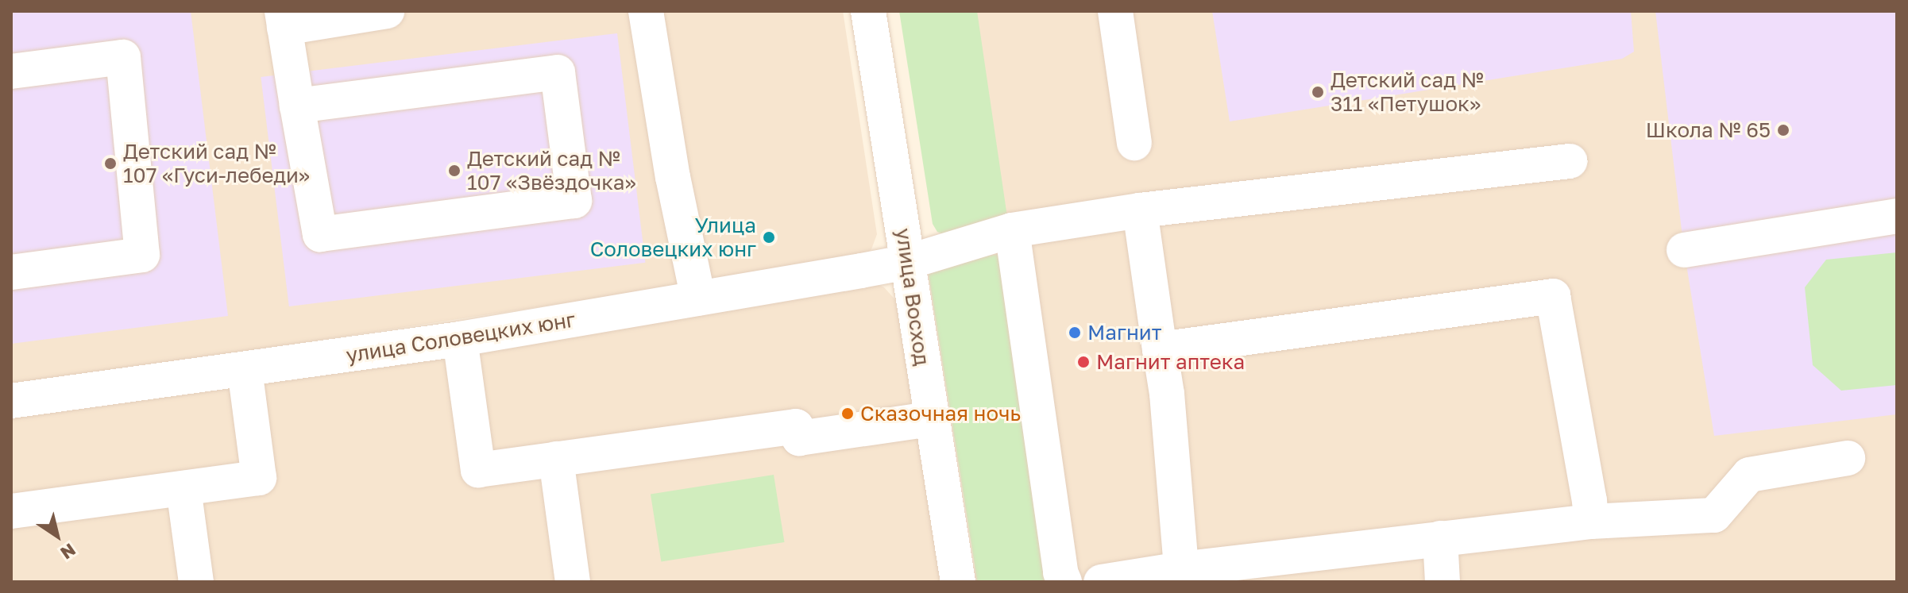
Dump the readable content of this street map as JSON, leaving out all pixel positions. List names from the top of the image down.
{
  "streets": {
    "street": ["улица Восход", "улица Соловецких юнг"]
  },
  "crossings": [
    ["улица Восход", "улица Соловецких юнг"]
  ],
  "places": [
    "Детский сад № 311 «Петушок»",
    "Школа № 65",
    "Детский сад № 107 «Гуси-лебеди»",
    "Детский сад № 107 «Звёздочка»",
    "Улица Соловецких юнг",
    "Магнит",
    "Магнит аптека",
    "Сказочная ночь"
  ],
  "north": "bottom right"
}
